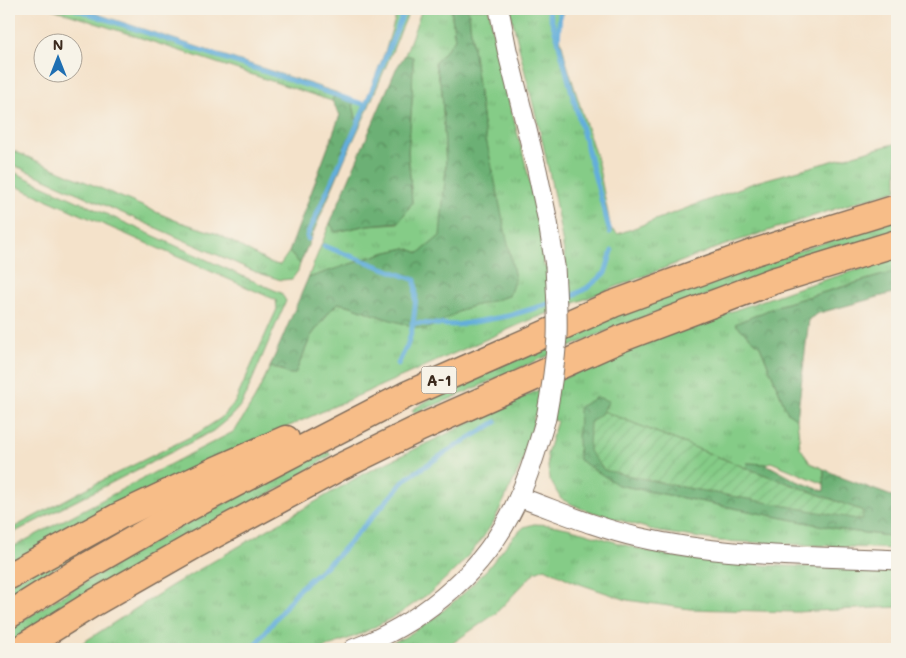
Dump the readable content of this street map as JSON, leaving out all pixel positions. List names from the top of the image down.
{
  "streets": {
    "highway": ["A-1"]
  },
  "north": "top"
}
